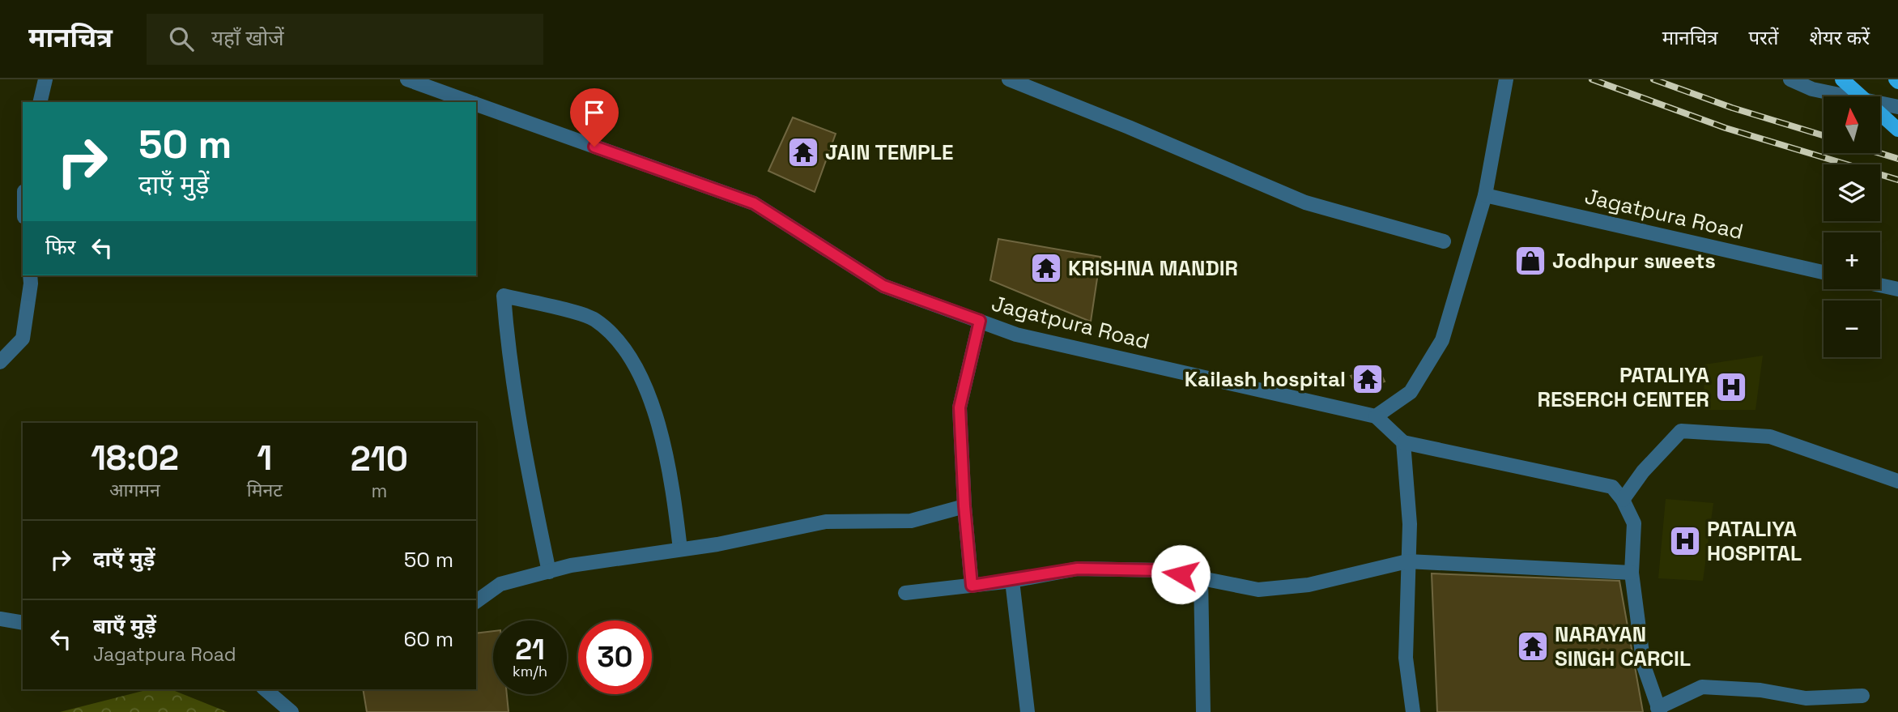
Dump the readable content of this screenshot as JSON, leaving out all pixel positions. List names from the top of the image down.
{
  "streets": {
    "street": ["Jagatpura Road"]
  },
  "places": {
    "temple": [
      "JAIN TEMPLE",
      "KRISHNA MANDIR",
      "Kailash hospital",
      "NARAYAN SINGH CARCIL"
    ],
    "shop": ["Jodhpur sweets"],
    "hospital": ["PATALIYA RESERCH CENTER", "PATALIYA HOSPITAL"]
  },
  "north": "top",
  "page": {
    "header": "मानचित्र",
    "search": "यहाँ खोजें",
    "nav": ["मानचित्र", "परतें", "शेयर करें"],
    "map_buttons": ["+", "−"],
    "turn": ["50 m", "दाएँ मुड़ें"],
    "then": "फिर",
    "eta": [
      "18:02",
      "आगमन",
      "1",
      "मिनट",
      "210",
      "m"
    ],
    "list": [
      {
        "name": "दाएँ मुड़ें",
        "value": "50 m"
      },
      {
        "name": "बाएँ मुड़ें",
        "note": "Jagatpura Road",
        "value": "60 m"
      }
    ],
    "speed": "21 km/h",
    "limit": "30"
  }
}
